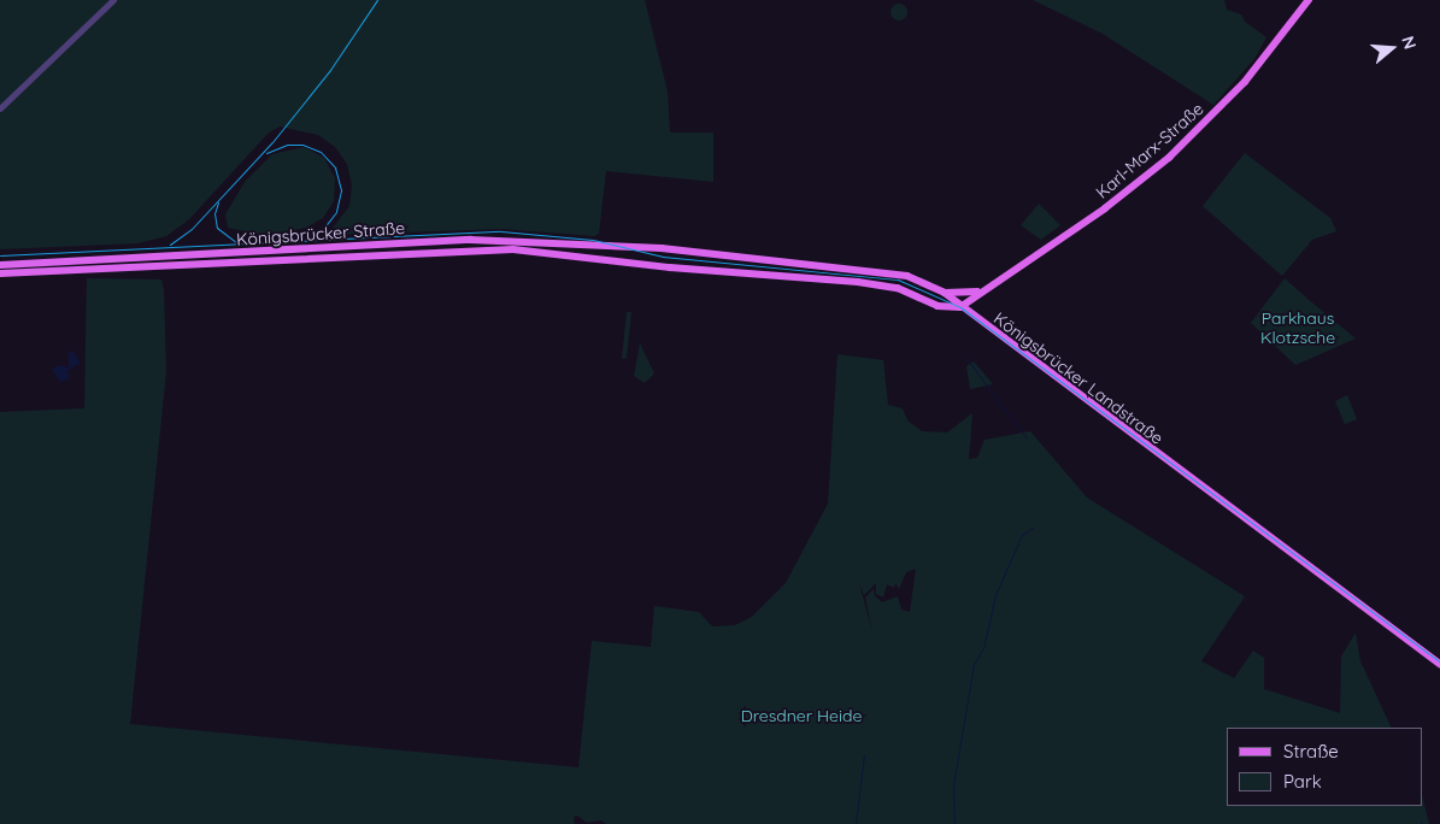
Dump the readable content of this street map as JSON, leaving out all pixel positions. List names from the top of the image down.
{
  "streets": {
    "main road": ["Karl-Marx-Straße", "Königsbrücker Straße", "Königsbrücker Landstraße"]
  },
  "crossings": [
    ["Karl-Marx-Straße", "Königsbrücker Landstraße"],
    ["Königsbrücker Straße", "Königsbrücker Landstraße"]
  ],
  "parks": ["Parkhaus Klotzsche", "Dresdner Heide"],
  "legend": ["Straße", "Park"],
  "north": "right"
}
